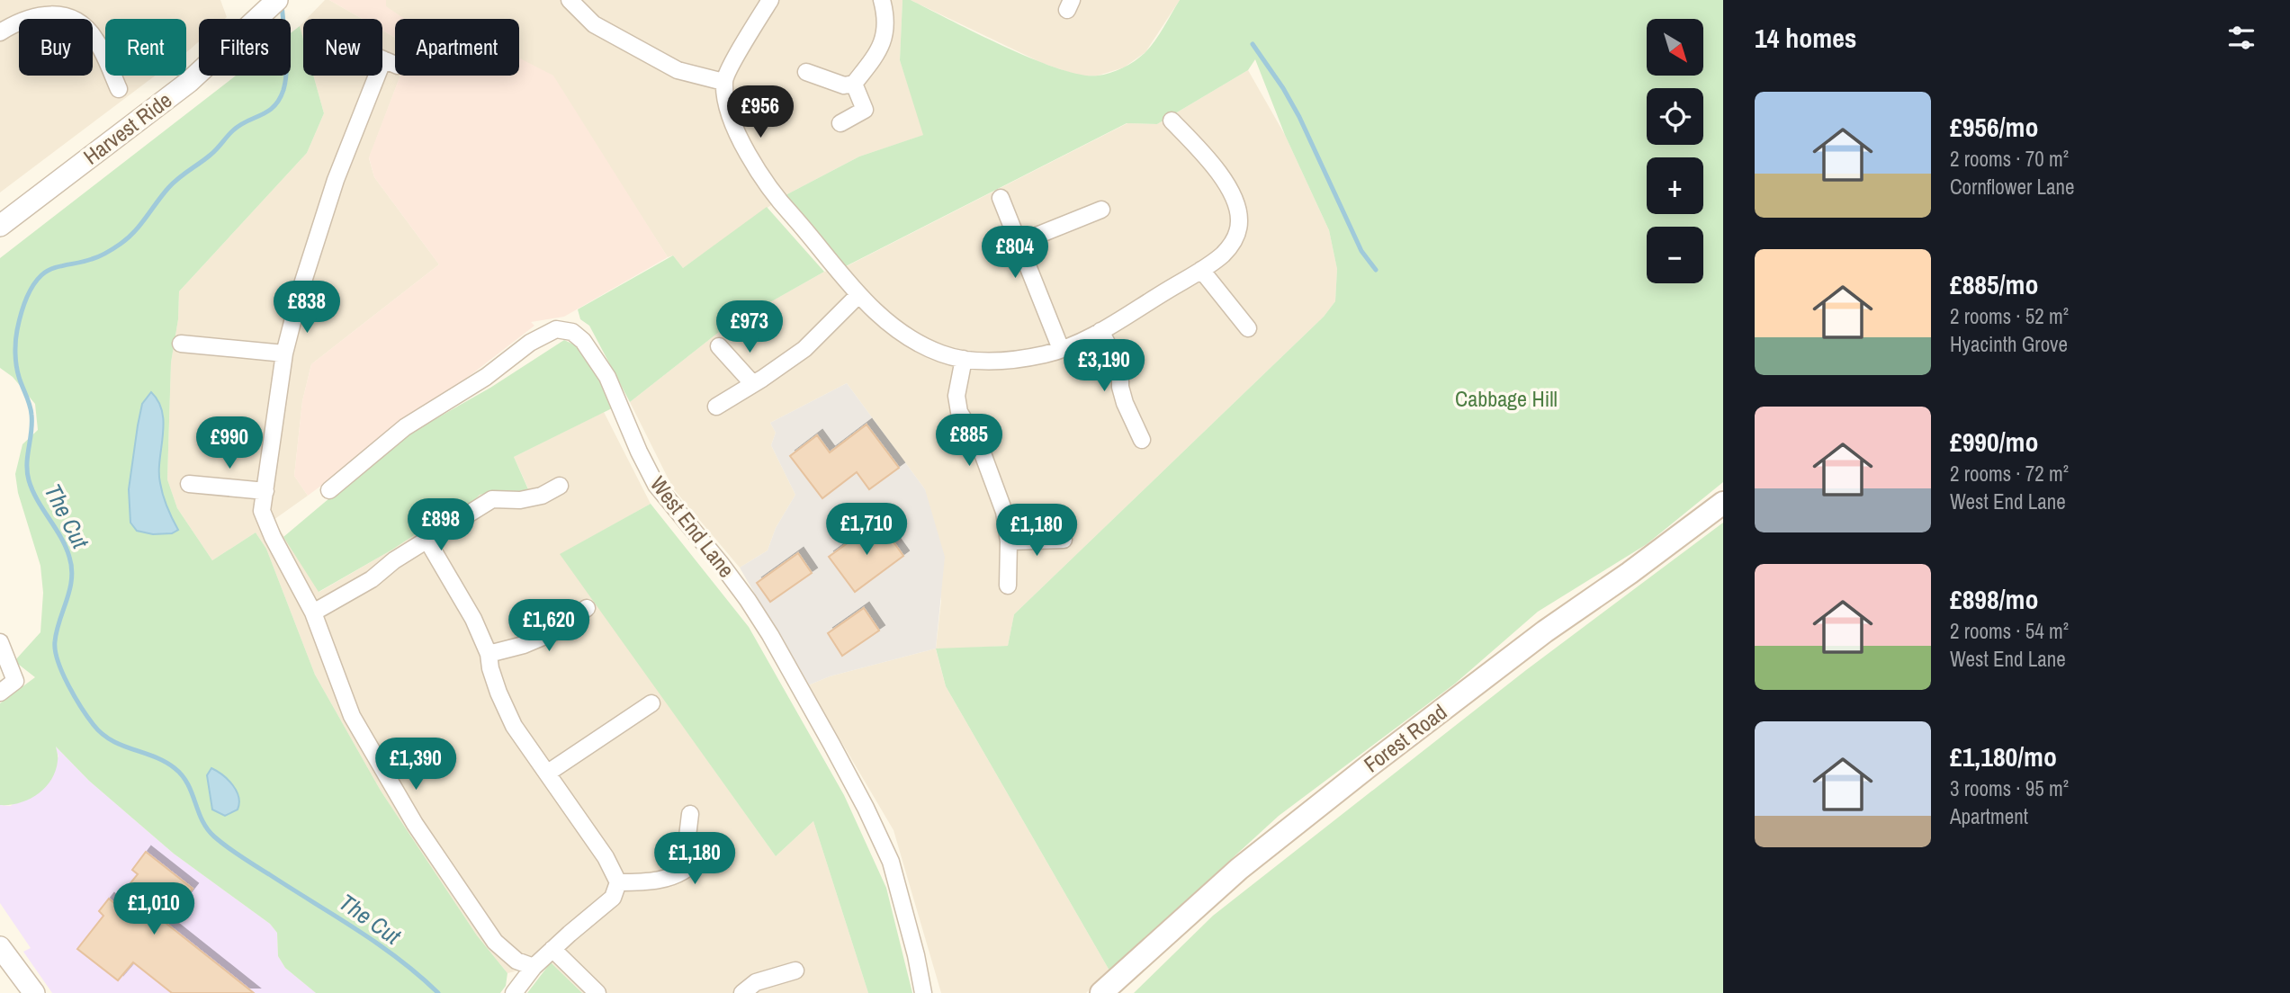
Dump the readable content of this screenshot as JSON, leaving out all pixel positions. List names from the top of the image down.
{
  "streets": {
    "main road": ["Forest Road"],
    "street": ["Harvest Ride", "West End Lane"]
  },
  "water": ["The Cut"],
  "parks": ["Cabbage Hill"],
  "north": "bottom right",
  "page": {
    "heading": "14 homes",
    "map_buttons": ["+", "−"],
    "chip": [
      "Buy",
      "Rent",
      "Filters",
      "New",
      "Apartment"
    ],
    "list": [
      {
        "name": "£956/mo",
        "note": "2 rooms · 70 m² · Cornflower Lane"
      },
      {
        "name": "£885/mo",
        "note": "2 rooms · 52 m² · Hyacinth Grove"
      },
      {
        "name": "£990/mo",
        "note": "2 rooms · 72 m² · West End Lane"
      },
      {
        "name": "£898/mo",
        "note": "2 rooms · 54 m² · West End Lane"
      },
      {
        "name": "£1,180/mo",
        "note": "3 rooms · 95 m² · Apartment"
      }
    ],
    "price": [
      "£956",
      "£804",
      "£838",
      "£973",
      "£3,190",
      "£885",
      "£990",
      "£898",
      "£1,710",
      "£1,180",
      "£1,620",
      "£1,390",
      "£1,180",
      "£1,010"
    ]
  }
}
